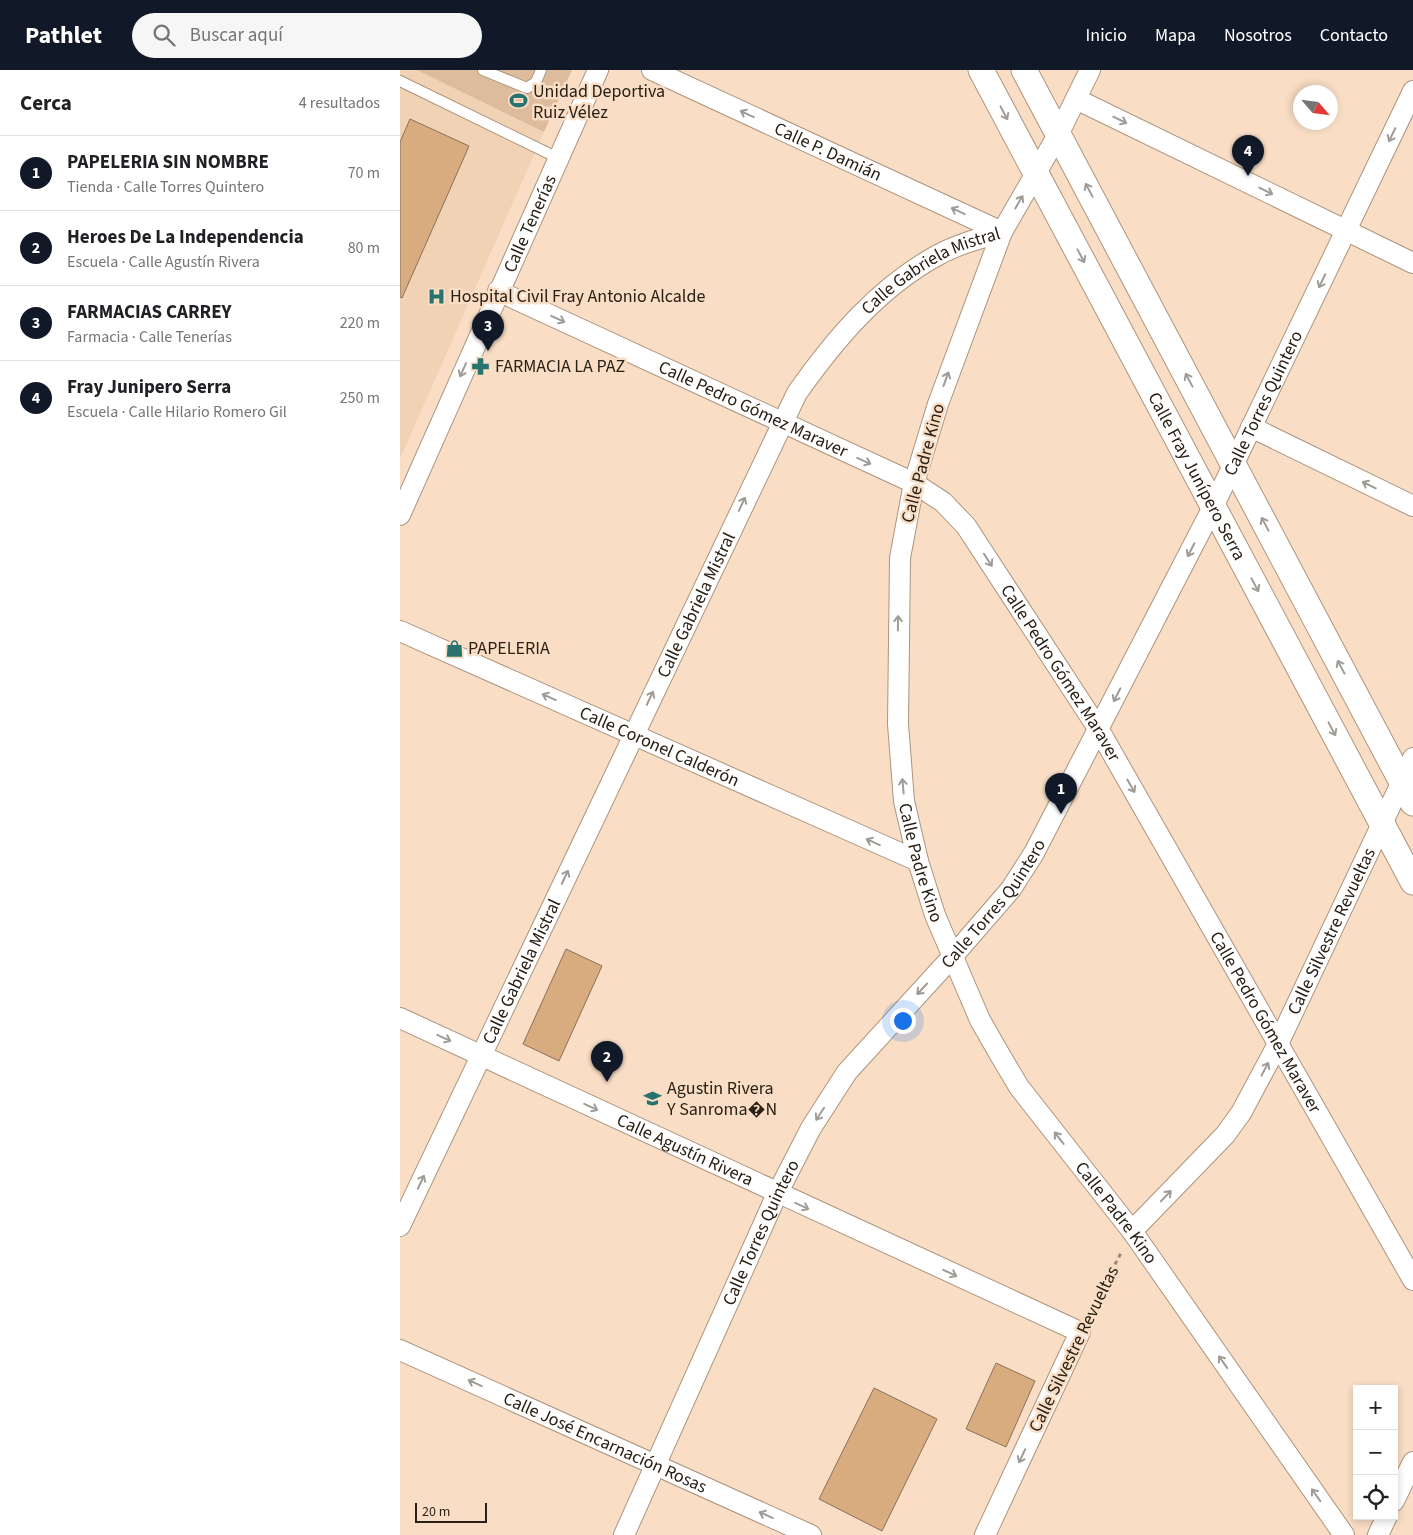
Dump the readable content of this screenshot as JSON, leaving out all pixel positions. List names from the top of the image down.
{
  "streets": {
    "street": [
      "Calle P. Damián",
      "Calle Tenerías",
      "Calle Gabriela Mistral",
      "Calle Torres Quintero",
      "Calle Pedro Gómez Maraver",
      "Calle Padre Kino",
      "Calle Fray Junípero Serra",
      "Calle Coronel Calderón",
      "Calle Silvestre Revueltas",
      "Calle Agustín Rivera",
      "Calle José Encarnación Rosas"
    ]
  },
  "crossings": [
    ["Calle P. Damián", "Calle Gabriela Mistral"],
    ["Calle P. Damián", "Calle Padre Kino"],
    ["Calle Tenerías", "Calle Pedro Gómez Maraver"],
    ["Calle Gabriela Mistral", "Calle Pedro Gómez Maraver"],
    ["Calle Gabriela Mistral", "Calle Padre Kino"],
    ["Calle Gabriela Mistral", "Calle Fray Junípero Serra"],
    ["Calle Gabriela Mistral", "Calle Coronel Calderón"],
    ["Calle Gabriela Mistral", "Calle Agustín Rivera"],
    ["Calle Torres Quintero", "Calle Pedro Gómez Maraver"],
    ["Calle Torres Quintero", "Calle Padre Kino"],
    ["Calle Torres Quintero", "Calle Fray Junípero Serra"],
    ["Calle Torres Quintero", "Calle Agustín Rivera"],
    ["Calle Torres Quintero", "Calle José Encarnación Rosas"],
    ["Calle Pedro Gómez Maraver", "Calle Padre Kino"],
    ["Calle Pedro Gómez Maraver", "Calle Silvestre Revueltas"],
    ["Calle Padre Kino", "Calle Coronel Calderón"],
    ["Calle Padre Kino", "Calle Silvestre Revueltas"],
    ["Calle Fray Junípero Serra", "Calle Silvestre Revueltas"],
    ["Calle Silvestre Revueltas", "Calle Agustín Rivera"]
  ],
  "one_way": [
    "Calle P. Damián",
    "Calle Tenerías",
    "Calle Gabriela Mistral",
    "Calle Torres Quintero",
    "Calle Pedro Gómez Maraver",
    "Calle Padre Kino",
    "Calle Coronel Calderón",
    "Calle Agustín Rivera",
    "Calle José Encarnación Rosas"
  ],
  "places": {
    "sports": ["Unidad Deportiva Ruiz Vélez"],
    "hospital": ["Hospital Civil Fray Antonio Alcalde"],
    "pharmacy": ["FARMACIA LA PAZ"],
    "shop": ["PAPELERIA"],
    "school or university": ["Agustin Rivera Y Sanroma�N"]
  },
  "scale_bar": "20 m",
  "north": "bottom right",
  "page": {
    "header": "Pathlet",
    "search": "Buscar aquí",
    "nav": [
      "Inicio",
      "Mapa",
      "Nosotros",
      "Contacto"
    ],
    "heading": ["Cerca", "4 resultados"],
    "list": [
      {
        "mark": "1",
        "name": "PAPELERIA SIN NOMBRE",
        "note": "Tienda · Calle Torres Quintero",
        "value": "70 m"
      },
      {
        "mark": "2",
        "name": "Heroes De La Independencia",
        "note": "Escuela · Calle Agustín Rivera",
        "value": "80 m"
      },
      {
        "mark": "3",
        "name": "FARMACIAS CARREY",
        "note": "Farmacia · Calle Tenerías",
        "value": "220 m"
      },
      {
        "mark": "4",
        "name": "Fray Junipero Serra",
        "note": "Escuela · Calle Hilario Romero Gil",
        "value": "250 m"
      }
    ],
    "pins": [
      "4",
      "3",
      "1",
      "2"
    ],
    "map_buttons": ["+", "−"],
    "scale": "20 m"
  }
}
